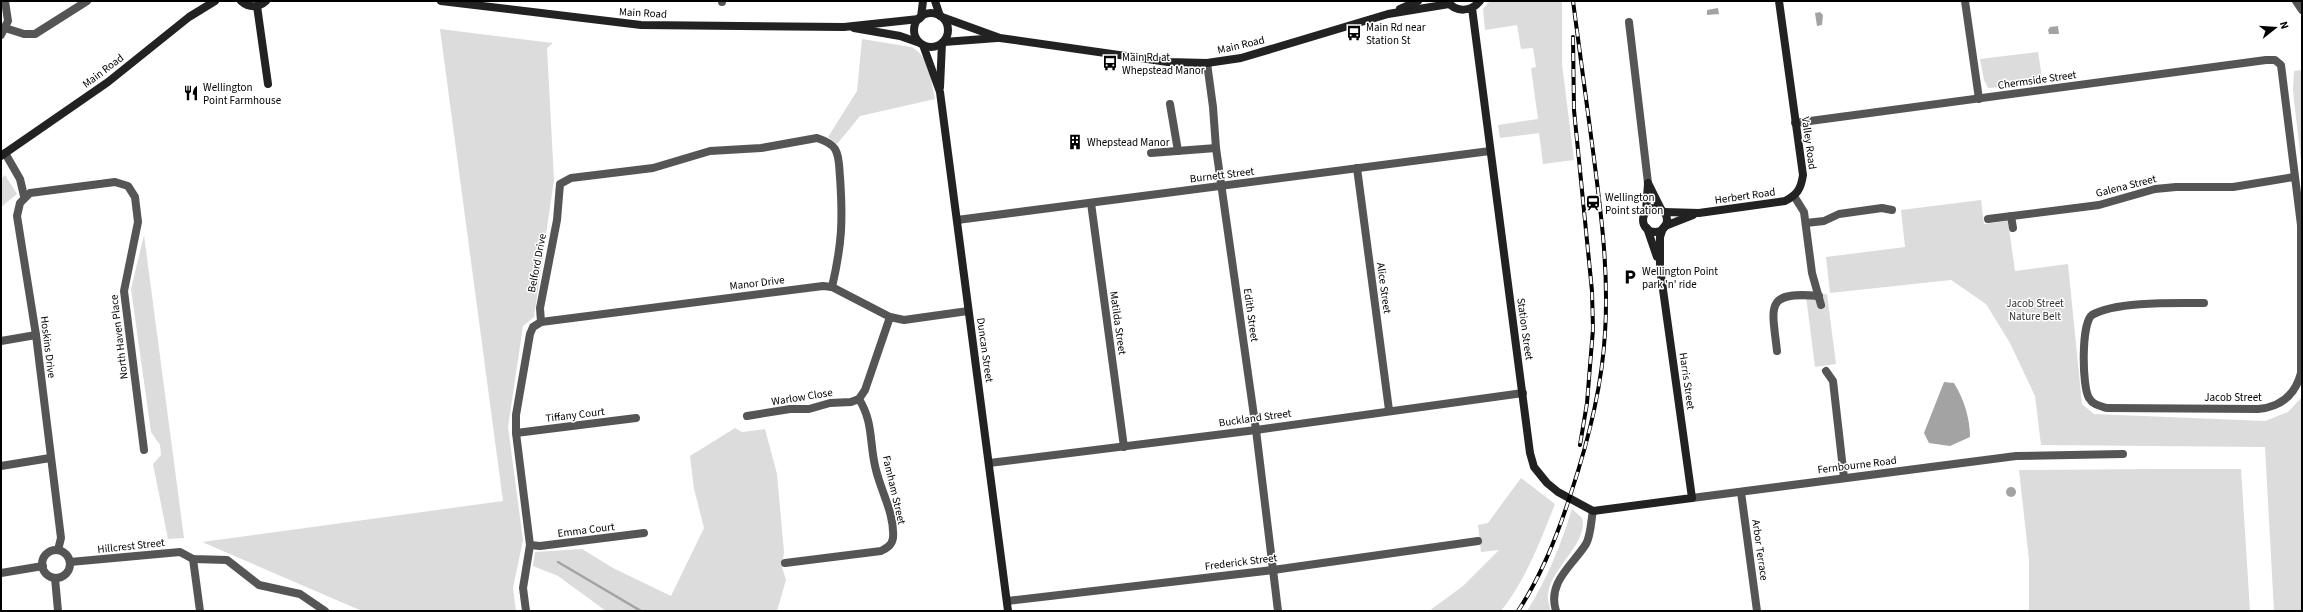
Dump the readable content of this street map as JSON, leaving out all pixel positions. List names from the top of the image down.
{
  "streets": {
    "street": [
      "Main Road",
      "Chermside Street",
      "Valley Road",
      "Burnett Street",
      "Galena Street",
      "Herbert Road",
      "Belford Drive",
      "Manor Drive",
      "Alice Street",
      "Edith Street",
      "Matilda Street",
      "Station Street",
      "North Haven Place",
      "Hoskins Drive",
      "Duncan Street",
      "Harris Street",
      "Warlow Close",
      "Jacob Street",
      "Tiffany Court",
      "Buckland Street",
      "Fernbourne Road",
      "Famham Street",
      "Emma Court",
      "Hillcrest Street",
      "Arbor Terrace",
      "Frederick Street"
    ]
  },
  "crossings": [
    ["Main Road", "Edith Street"],
    ["Main Road", "Station Street"],
    ["Main Road", "Duncan Street"],
    ["Chermside Street", "Valley Road"],
    ["Chermside Street", "Jacob Street"],
    ["Valley Road", "Herbert Road"],
    ["Burnett Street", "Alice Street"],
    ["Burnett Street", "Edith Street"],
    ["Burnett Street", "Matilda Street"],
    ["Burnett Street", "Station Street"],
    ["Burnett Street", "Duncan Street"],
    ["Galena Street", "Jacob Street"],
    ["Herbert Road", "Harris Street"],
    ["Belford Drive", "Manor Drive"],
    ["Manor Drive", "Duncan Street"],
    ["Alice Street", "Buckland Street"],
    ["Edith Street", "Buckland Street"],
    ["Edith Street", "Frederick Street"],
    ["Matilda Street", "Buckland Street"],
    ["Station Street", "Buckland Street"],
    ["Station Street", "Fernbourne Road"],
    ["North Haven Place", "Hoskins Drive"],
    ["Hoskins Drive", "Hillcrest Street"],
    ["Duncan Street", "Buckland Street"],
    ["Duncan Street", "Frederick Street"],
    ["Harris Street", "Fernbourne Road"],
    ["Warlow Close", "Famham Street"],
    ["Fernbourne Road", "Arbor Terrace"]
  ],
  "parks": ["Jacob Street Nature Belt"],
  "places": {
    "bus stop": ["Main Rd near Station St", "Main Rd at Whepstead Manor"],
    "restaurant": ["Wellington Point Farmhouse"],
    "building": ["Whepstead Manor"],
    "station": ["Wellington Point station"],
    "parking": ["Wellington Point park 'n' ride"]
  },
  "north": "right"
}
